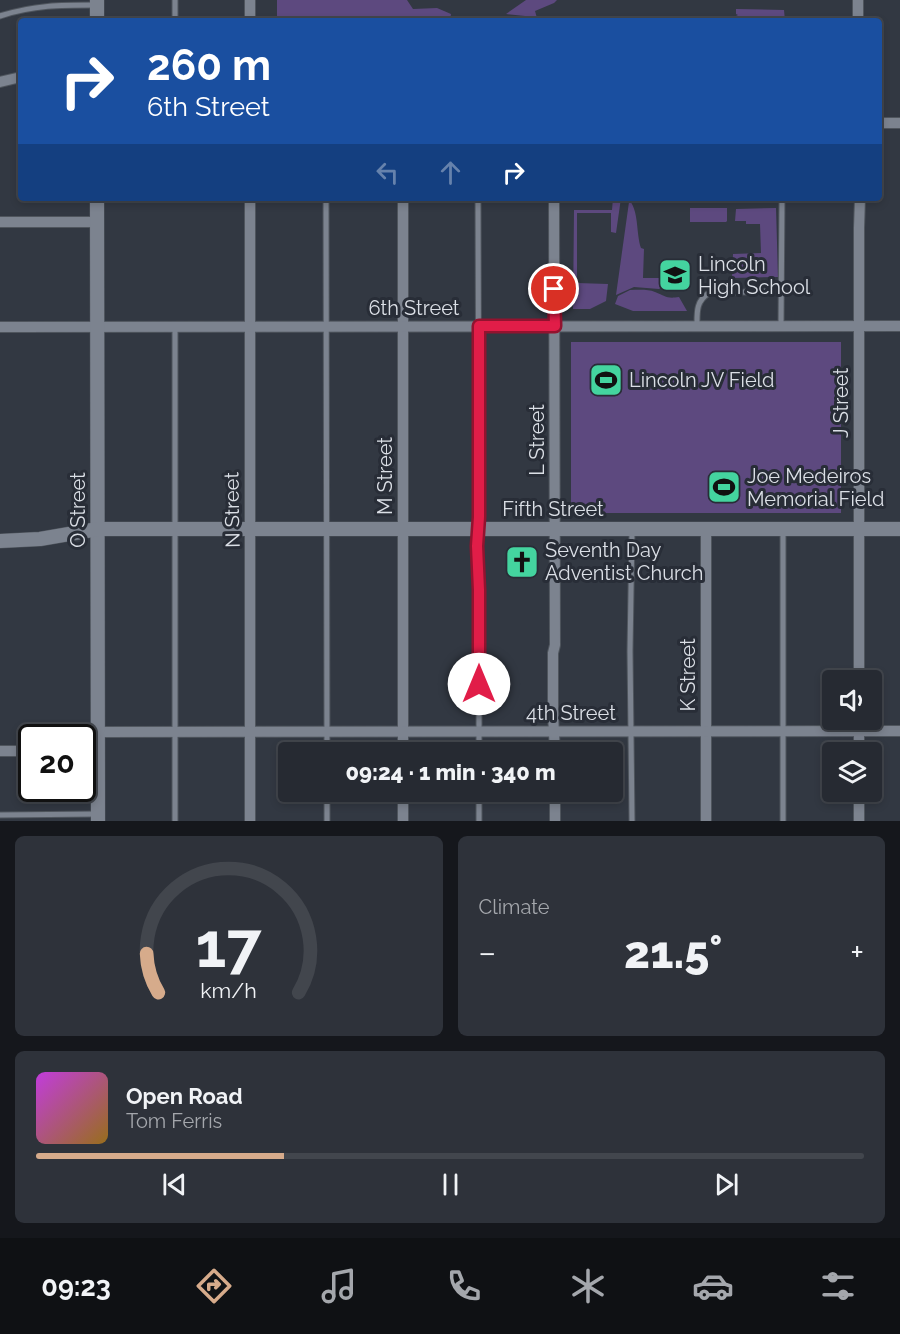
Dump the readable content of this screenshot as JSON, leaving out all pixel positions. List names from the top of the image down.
{
  "streets": {
    "street": [
      "6th Street",
      "J Street",
      "L Street",
      "M Street",
      "Fifth Street",
      "O Street",
      "N Street",
      "K Street",
      "4th Street"
    ]
  },
  "crossings": [
    ["6th Street", "J Street"],
    ["6th Street", "L Street"],
    ["6th Street", "M Street"],
    ["6th Street", "O Street"],
    ["6th Street", "N Street"],
    ["J Street", "Fifth Street"],
    ["L Street", "Fifth Street"],
    ["L Street", "4th Street"],
    ["M Street", "Fifth Street"],
    ["M Street", "4th Street"],
    ["Fifth Street", "O Street"],
    ["Fifth Street", "N Street"],
    ["Fifth Street", "K Street"],
    ["O Street", "4th Street"],
    ["N Street", "4th Street"],
    ["K Street", "4th Street"]
  ],
  "places": {
    "school or university": ["Lincoln High School"],
    "sports": ["Lincoln JV Field", "Joe Medeiros Memorial Field"],
    "church": ["Seventh Day Adventist Church"]
  },
  "page": {
    "turn": ["260 m", "6th Street"],
    "limit": "20",
    "trip": "09:24 · 1 min · 340 m",
    "tile": "Climate",
    "heat": ["−", "21.5°", "+"],
    "song": ["Open Road", "Tom Ferris"],
    "tabs": "09:23",
    "gauge": ["17", "km/h"]
  }
}
